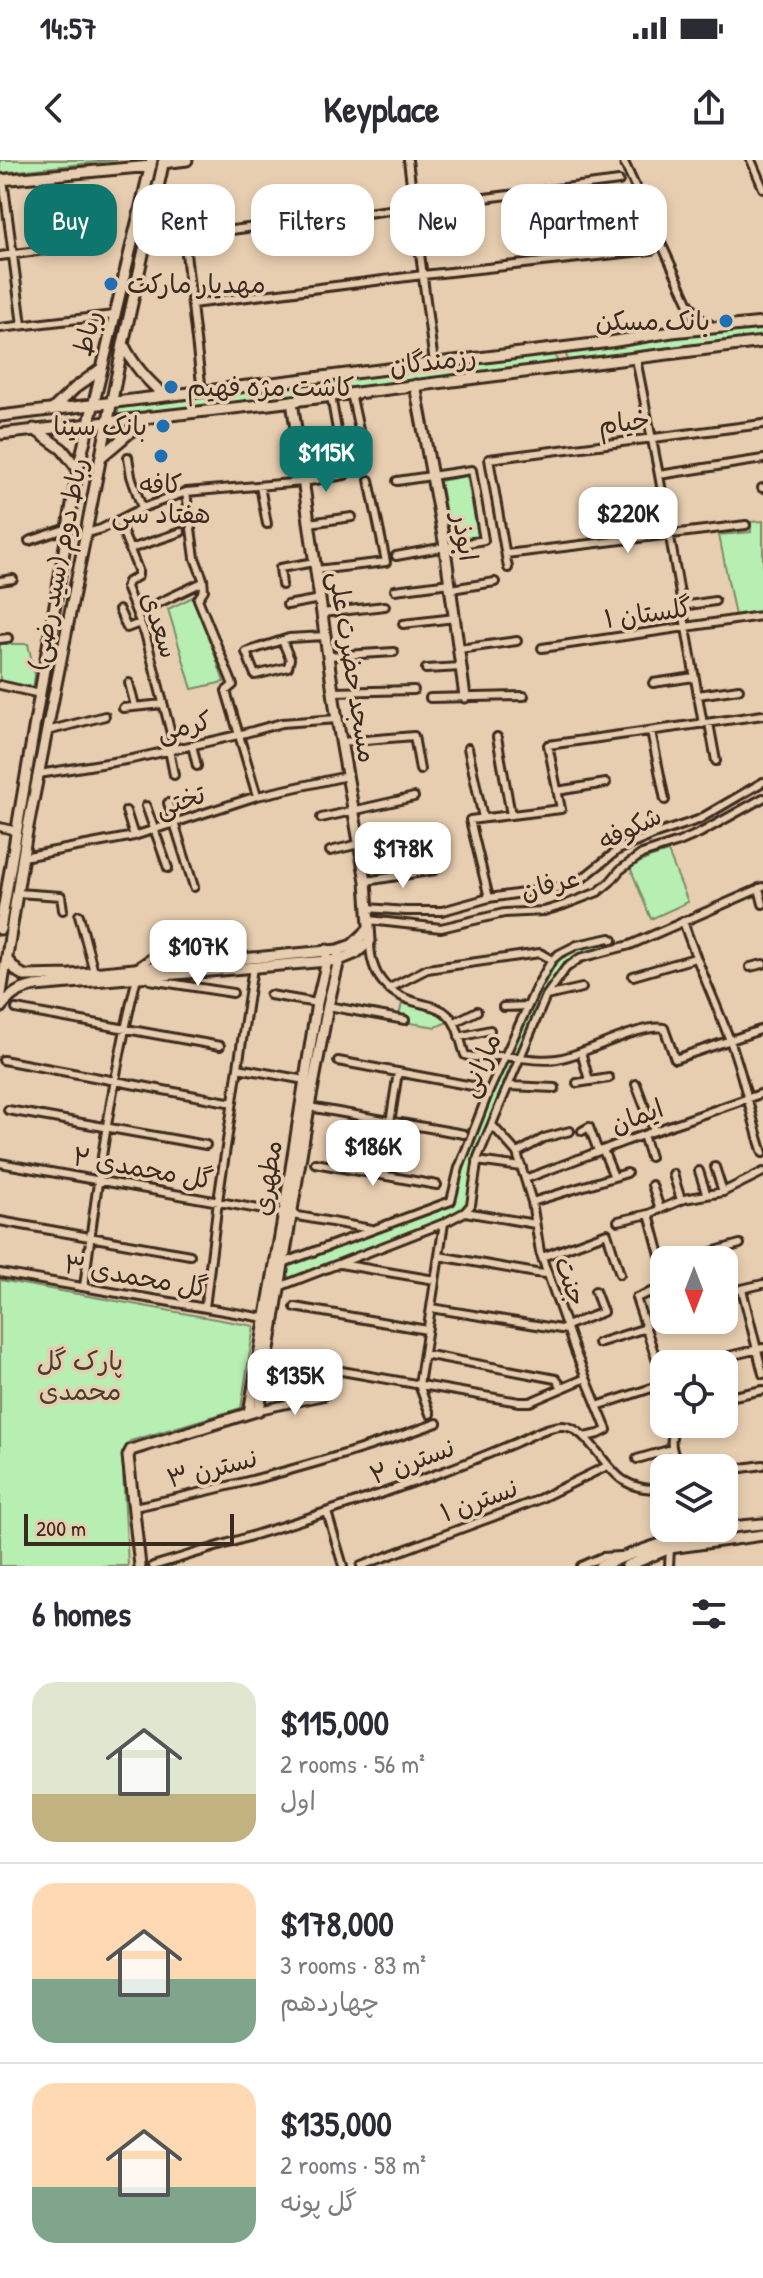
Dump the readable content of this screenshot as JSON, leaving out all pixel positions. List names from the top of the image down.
{
  "streets": {
    "main road": [
      "رباط",
      "رزمندگان",
      "ابوذر",
      "رباط دوم (سید رضی)",
      "مسجد حضرت علی",
      "مطهری"
    ],
    "street": [
      "خیام",
      "گلستان ۱",
      "سعدی",
      "کرمی",
      "تختی",
      "شکوفه",
      "عرفان",
      "مارانی",
      "ایمان",
      "گل محمدی ۲",
      "گل محمدی ۳",
      "جنت",
      "نسترن ۲",
      "نسترن ۳",
      "نسترن ۱"
    ]
  },
  "crossings": [
    ["رباط", "رزمندگان"],
    ["رباط", "رباط دوم (سید رضی)"],
    ["رزمندگان", "ابوذر"],
    ["رزمندگان", "رباط دوم (سید رضی)"],
    ["رزمندگان", "مسجد حضرت علی"],
    ["رباط دوم (سید رضی)", "کرمی"],
    ["رباط دوم (سید رضی)", "تختی"],
    ["سعدی", "کرمی"],
    ["مسجد حضرت علی", "کرمی"],
    ["مسجد حضرت علی", "تختی"],
    ["مسجد حضرت علی", "شکوفه"],
    ["مسجد حضرت علی", "عرفان"],
    ["مارانی", "گل محمدی ۲"],
    ["مارانی", "مطهری"],
    ["ایمان", "جنت"],
    ["گل محمدی ۲", "مطهری"],
    ["مطهری", "گل محمدی ۳"],
    ["جنت", "نسترن ۲"]
  ],
  "parks": ["پارک گل محمدی"],
  "places": [
    "مهدیار مارکت",
    "بانک مسکن",
    "کاشت مژه فهیم",
    "بانک سینا",
    "کافه هفتاد سی"
  ],
  "scale_bar": "200 m",
  "north": "bottom",
  "page": {
    "status": "14:57",
    "header": "Keyplace",
    "chip": [
      "Buy",
      "Rent",
      "Filters",
      "New",
      "Apartment"
    ],
    "price": [
      "$115K",
      "$220K",
      "$178K",
      "$107K",
      "$186K",
      "$135K"
    ],
    "scale": "200 m",
    "heading": "6 homes",
    "list": [
      {
        "name": "$115,000",
        "note": "2 rooms · 56 m² · اول"
      },
      {
        "name": "$178,000",
        "note": "3 rooms · 83 m² · چهاردهم"
      },
      {
        "name": "$135,000",
        "note": "2 rooms · 58 m² · گل پونه"
      }
    ]
  }
}
